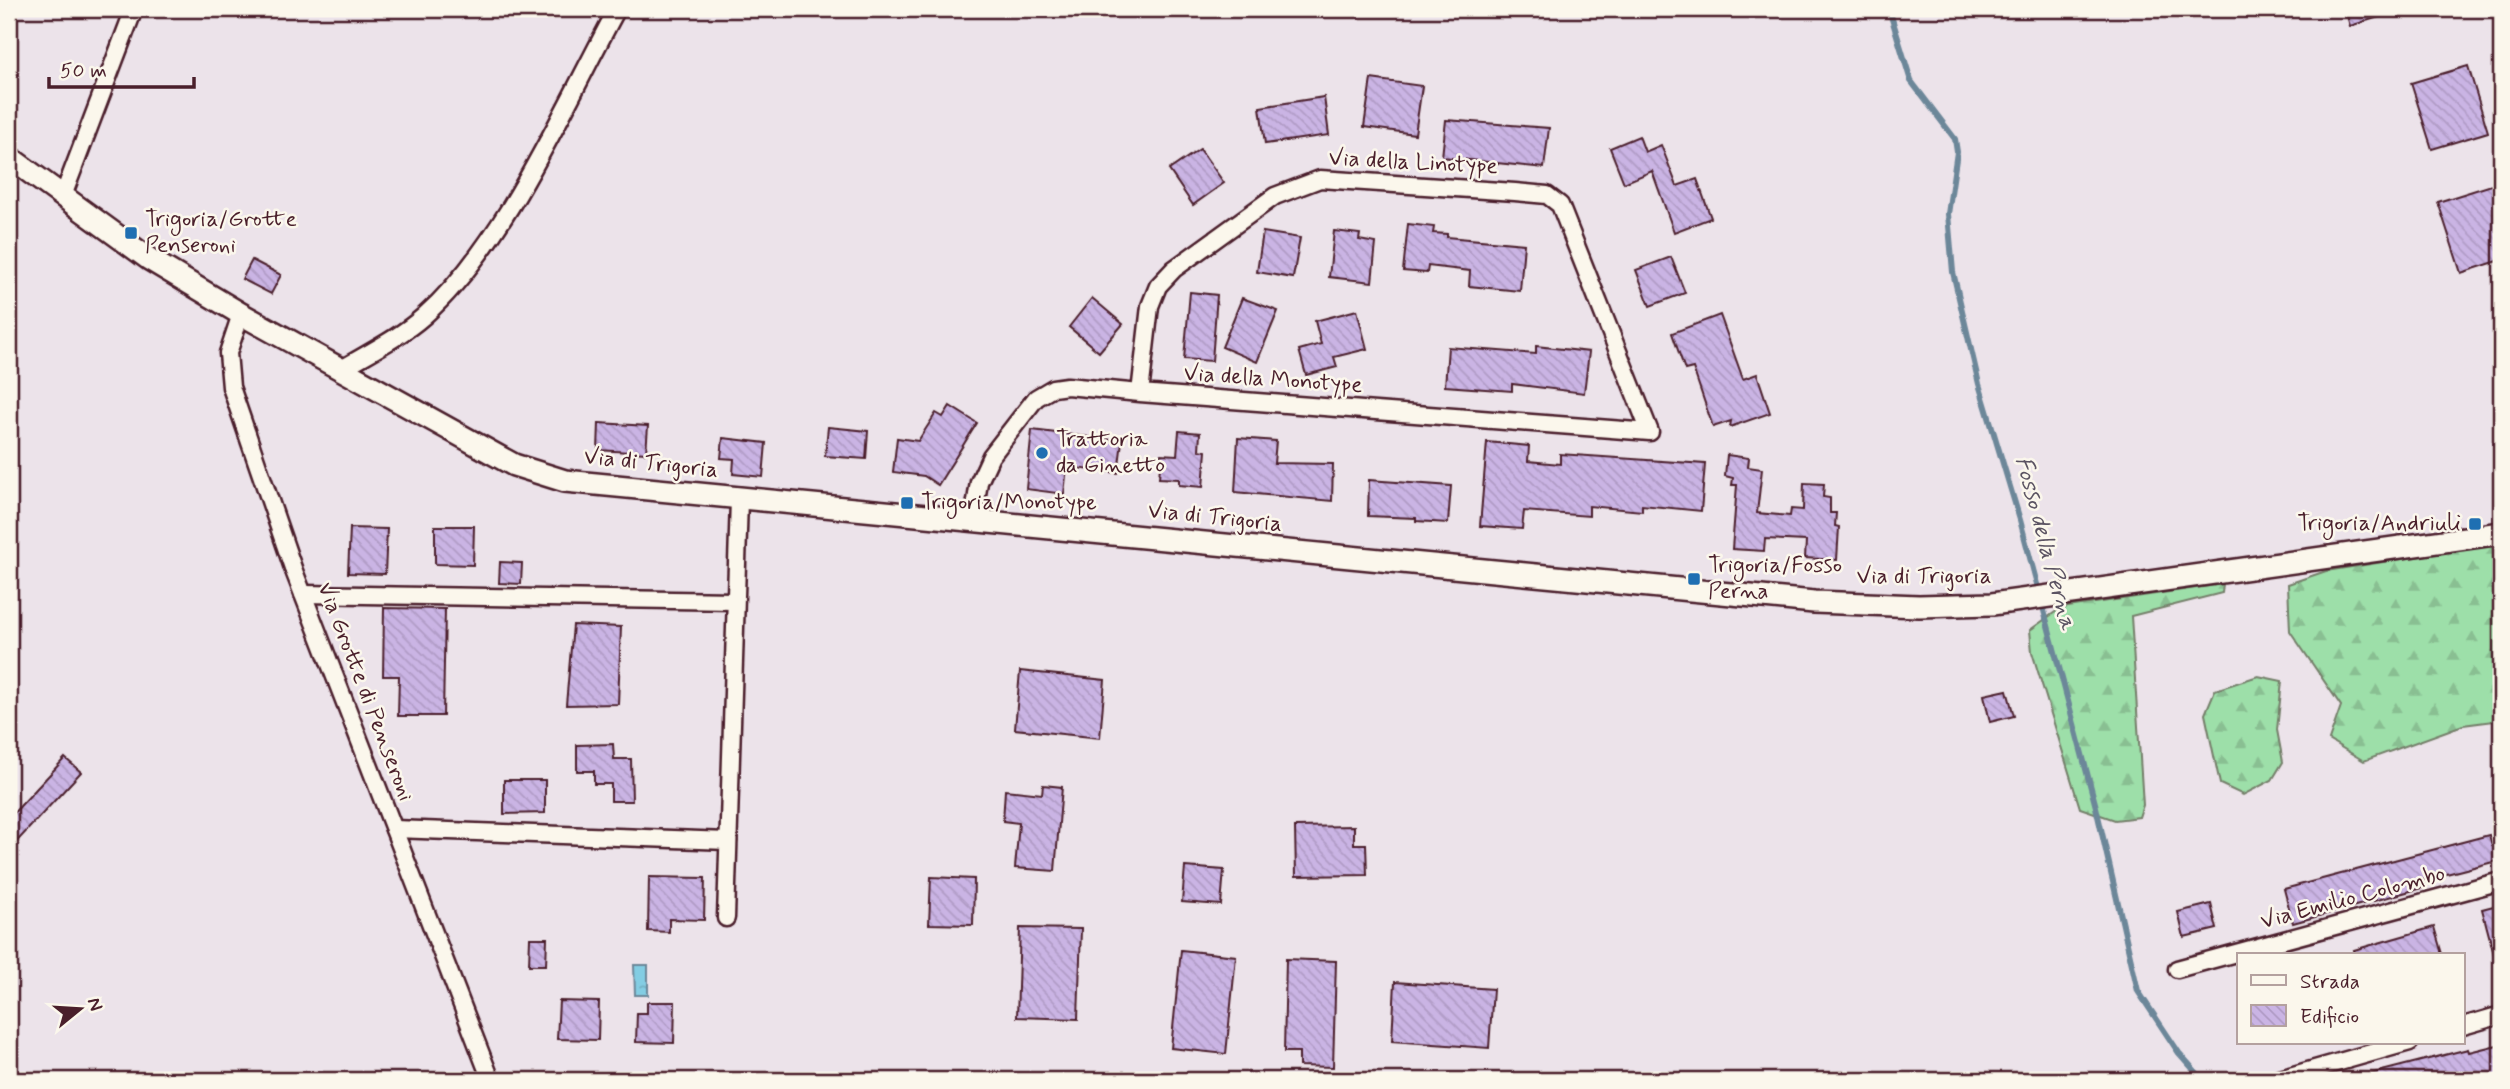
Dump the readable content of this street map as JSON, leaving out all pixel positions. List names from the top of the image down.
{
  "streets": {
    "street": [
      "Via della Linotype",
      "Via della Monotype",
      "Via di Trigoria",
      "Via Grotte di Penseroni",
      "Via Emilio Colombo"
    ]
  },
  "crossings": [
    ["Via della Linotype", "Via della Monotype"],
    ["Via della Monotype", "Via di Trigoria"],
    ["Via di Trigoria", "Via Grotte di Penseroni"]
  ],
  "water": ["Fosso della Perna"],
  "places": {
    "transit": [
      "Trigoria/Grotte Penseroni",
      "Trigoria/Monotype",
      "Trigoria/Andriuli",
      "Trigoria/Fosso Perna"
    ],
    "other": ["Trattoria da Ginetto"]
  },
  "legend": ["Strada", "Edificio"],
  "scale_bar": "50 m",
  "north": "right"
}
